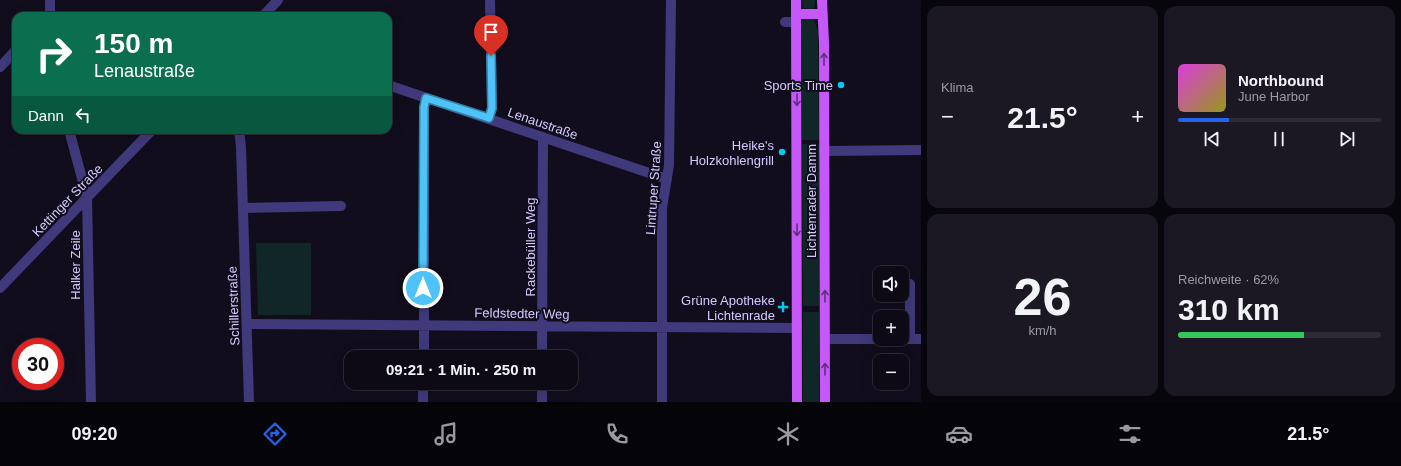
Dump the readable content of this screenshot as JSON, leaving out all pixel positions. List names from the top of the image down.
{
  "streets": {
    "main road": ["Lichtenrader Damm"],
    "street": [
      "Lenaustraße",
      "Lintruper Straße",
      "Kettinger Straße",
      "Rackebüller Weg",
      "Halker Zeile",
      "Schillerstraße",
      "Feldstedter Weg"
    ]
  },
  "crossings": [
    ["Lenaustraße", "Lintruper Straße"],
    ["Lenaustraße", "Rackebüller Weg"],
    ["Lintruper Straße", "Feldstedter Weg"],
    ["Kettinger Straße", "Halker Zeile"],
    ["Lichtenrader Damm", "Feldstedter Weg"],
    ["Rackebüller Weg", "Feldstedter Weg"],
    ["Schillerstraße", "Feldstedter Weg"]
  ],
  "places": {
    "other": ["Sports Time", "Heike's Holzkohlengrill"],
    "health": ["Grüne Apotheke Lichtenrade"]
  },
  "page": {
    "tile": [
      "Klima",
      ["26", "km/h"],
      ["Reichweite · 62%", "310 km"]
    ],
    "turn": ["150 m", "Lenaustraße"],
    "song": ["Northbound", "June Harbor"],
    "then": "Dann",
    "heat": ["−", "21.5°", "+"],
    "map_buttons": ["+", "−"],
    "limit": "30",
    "trip": "09:21 · 1 Min. · 250 m",
    "tabs": ["09:20", "21.5°"]
  }
}
